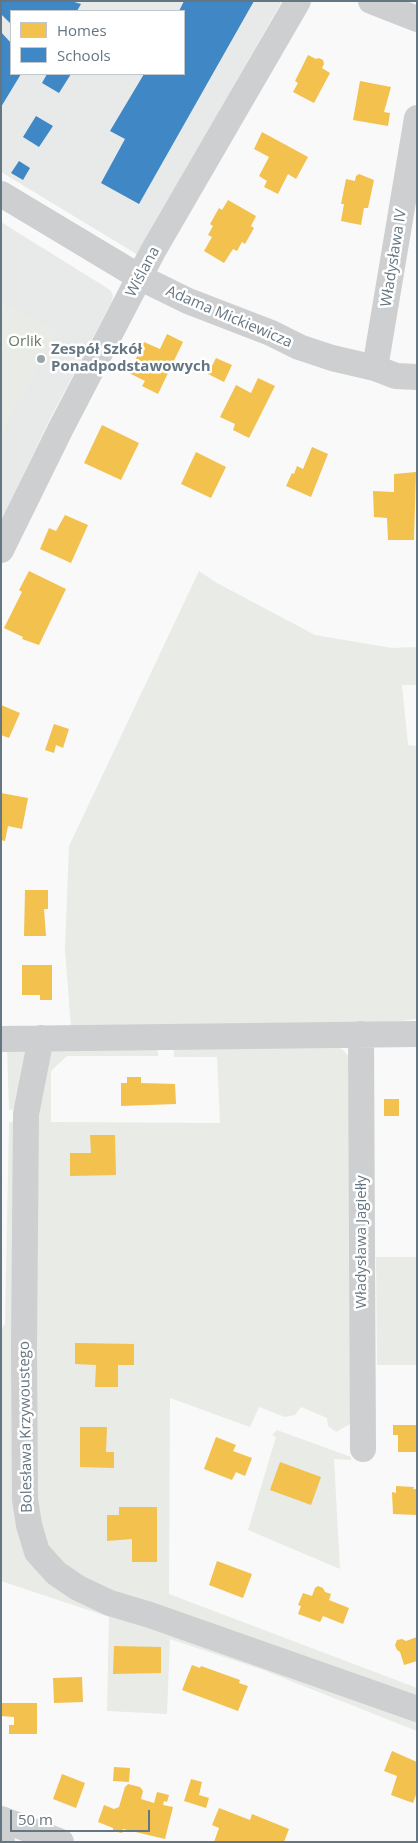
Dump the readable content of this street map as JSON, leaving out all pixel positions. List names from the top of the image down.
{
  "streets": {
    "street": [
      "Władysława IV",
      "Wiślana",
      "Adama Mickiewicza",
      "Władysława Jagiełły",
      "Bolesława Krzywoustego"
    ]
  },
  "crossings": [
    ["Władysława IV", "Adama Mickiewicza"],
    ["Wiślana", "Adama Mickiewicza"]
  ],
  "parks": ["Orlik"],
  "places": ["Zespół Szkół Ponadpodstawowych"],
  "legend": ["Homes", "Schools"],
  "scale_bar": "50 m"
}
